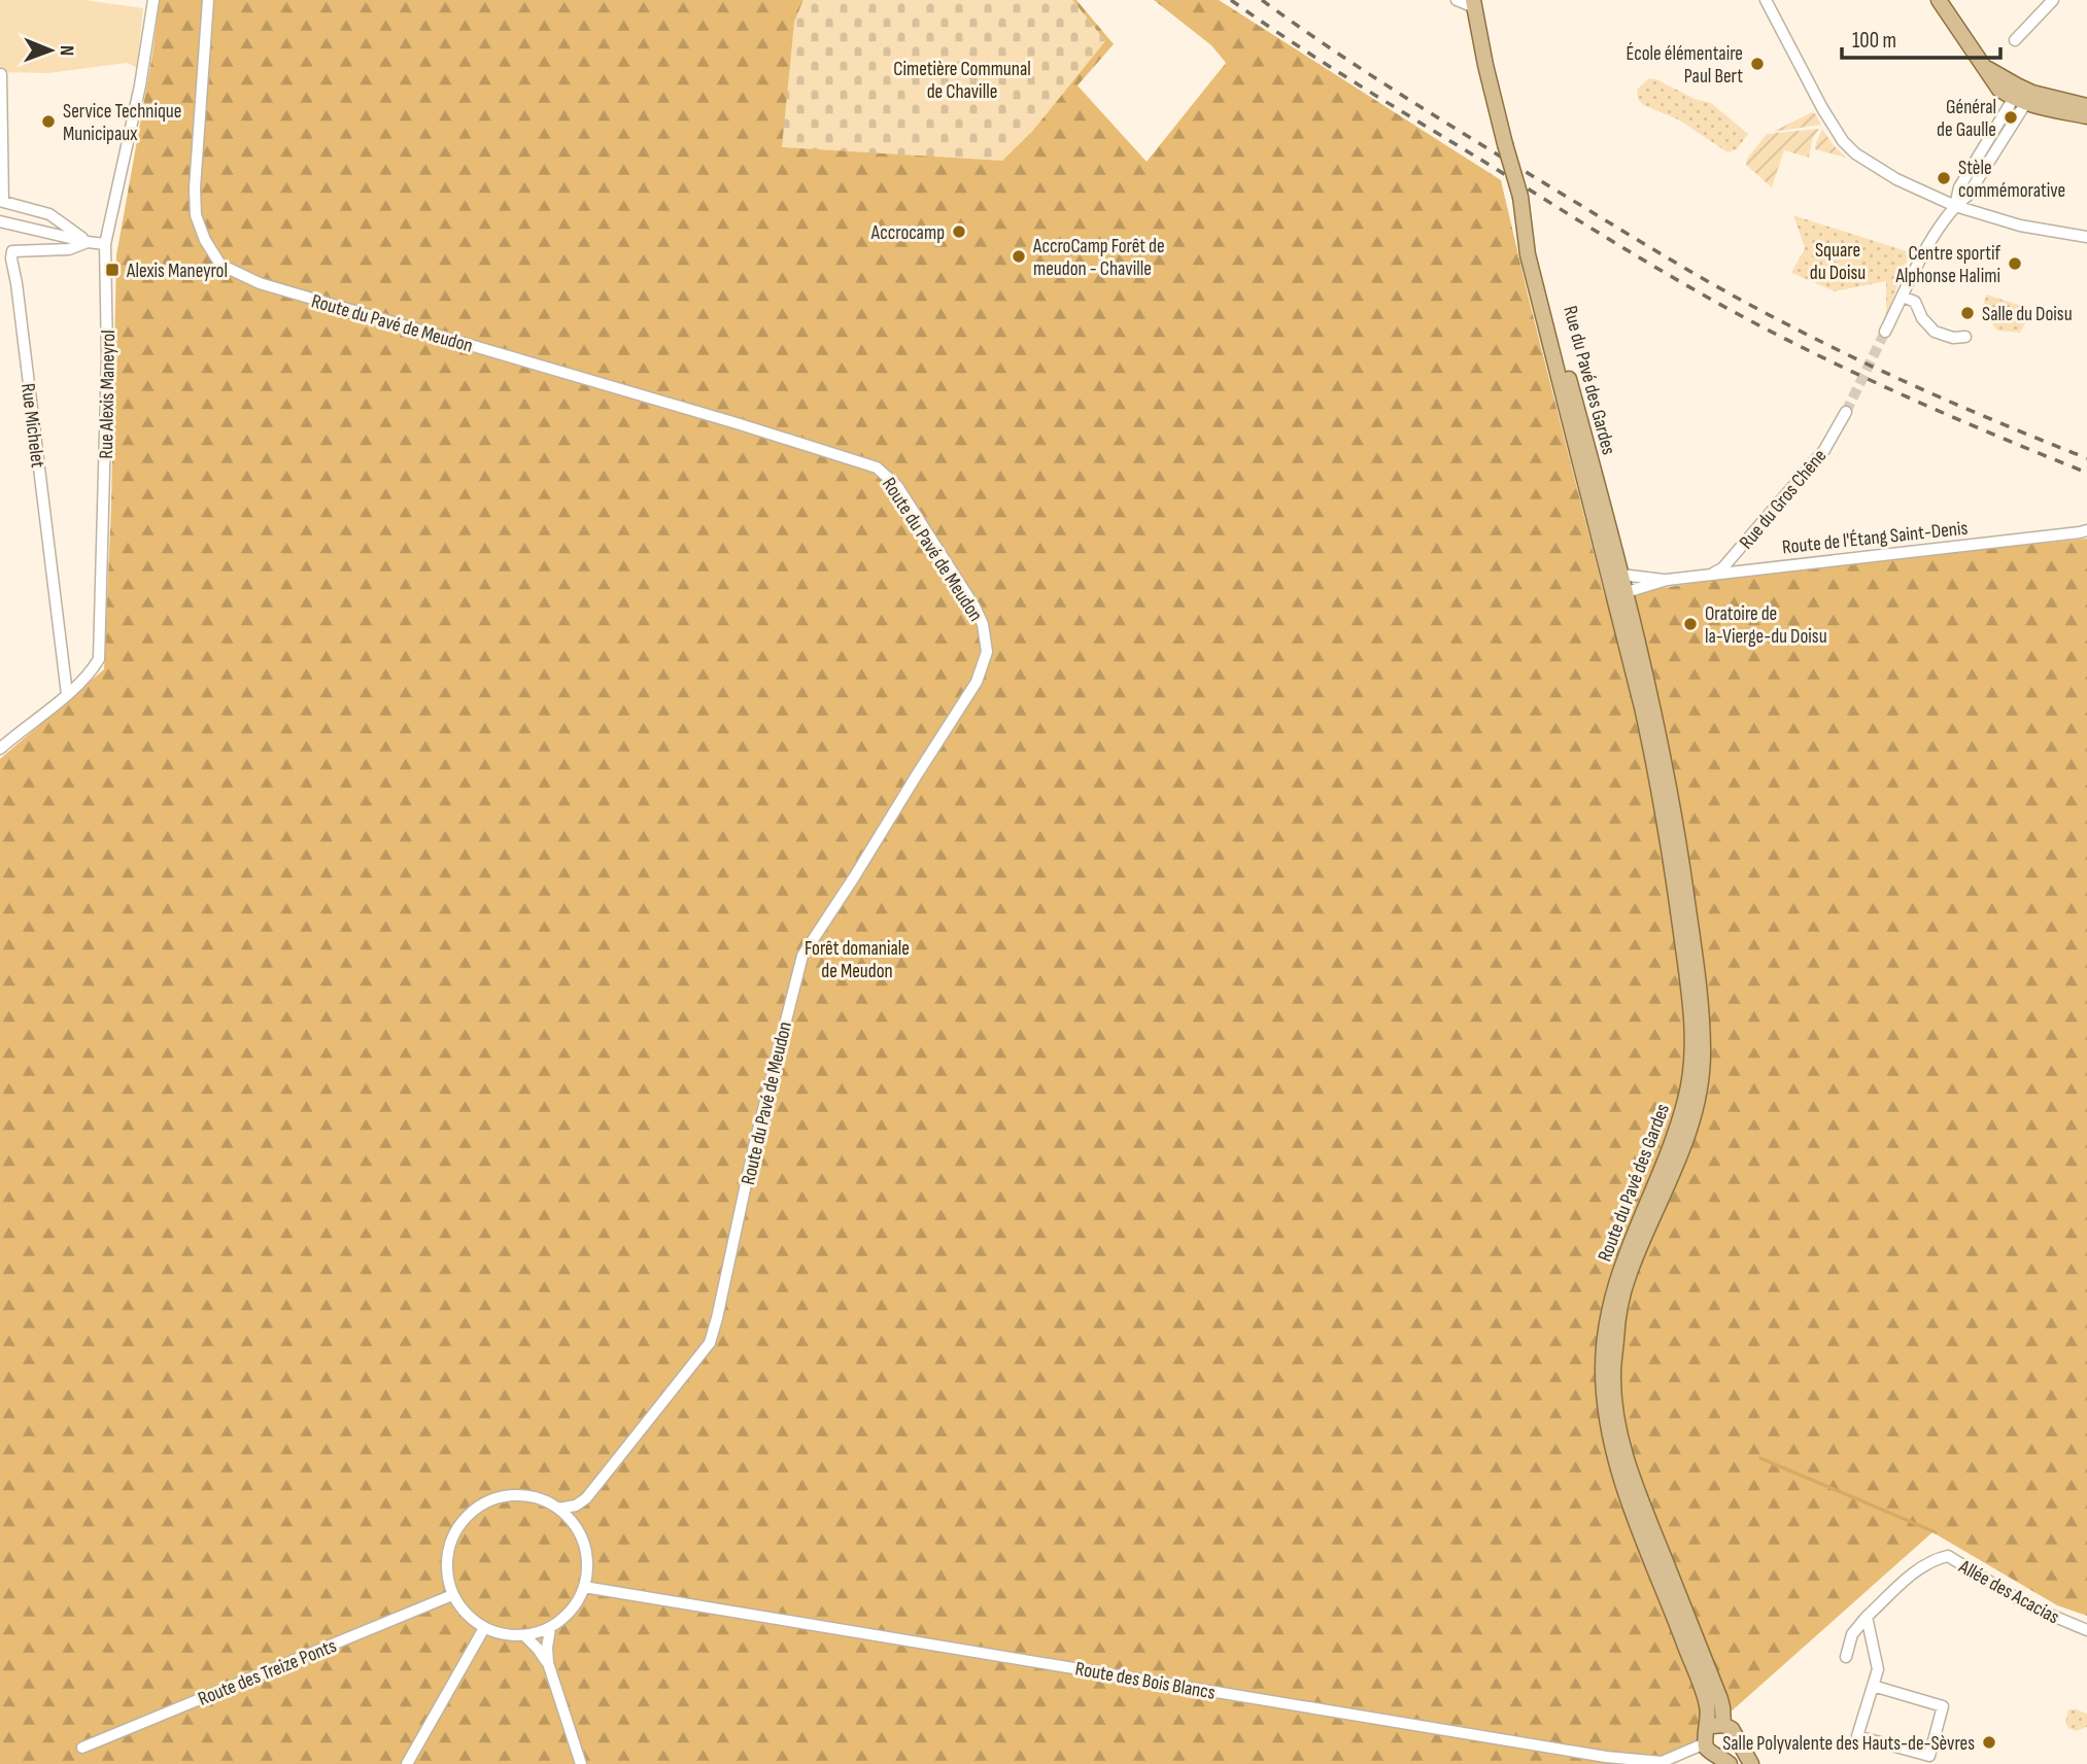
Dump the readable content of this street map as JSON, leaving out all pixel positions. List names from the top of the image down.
{
  "streets": {
    "main road": ["Rue du Pavé des Gardes", "Route du Pavé des Gardes"],
    "street": [
      "Route du Pavé de Meudon",
      "Rue Alexis Maneyrol",
      "Rue Michelet",
      "Rue du Gros Chêne",
      "Route de l'Étang Saint-Denis",
      "Allée des Acacias",
      "Route des Treize Ponts",
      "Route des Bois Blancs"
    ]
  },
  "crossings": [
    ["Route du Pavé de Meudon", "Route des Treize Ponts"],
    ["Route du Pavé de Meudon", "Route des Bois Blancs"],
    ["Rue du Pavé des Gardes", "Route de l'Étang Saint-Denis"],
    ["Rue du Pavé des Gardes", "Route du Pavé des Gardes"],
    ["Rue Alexis Maneyrol", "Rue Michelet"],
    ["Rue du Gros Chêne", "Route de l'Étang Saint-Denis"],
    ["Route de l'Étang Saint-Denis", "Route du Pavé des Gardes"],
    ["Route du Pavé des Gardes", "Route des Bois Blancs"],
    ["Route des Treize Ponts", "Route des Bois Blancs"]
  ],
  "parks": ["Cimetière Communal de Chaville", "Square du Doisu", "Forêt domaniale de Meudon"],
  "places": {
    "other": [
      "École élémentaire Paul Bert",
      "Général de Gaulle",
      "Service Technique Municipaux",
      "Stèle commémorative",
      "Accrocamp",
      "AccroCamp Forêt de meudon - Chaville",
      "Centre sportif Alphonse Halimi",
      "Salle du Doisu",
      "Oratoire de la-Vierge-du Doisu",
      "Salle Polyvalente des Hauts-de-Sèvres"
    ],
    "transit": ["Alexis Maneyrol"]
  },
  "scale_bar": "100 m",
  "north": "right"
}
